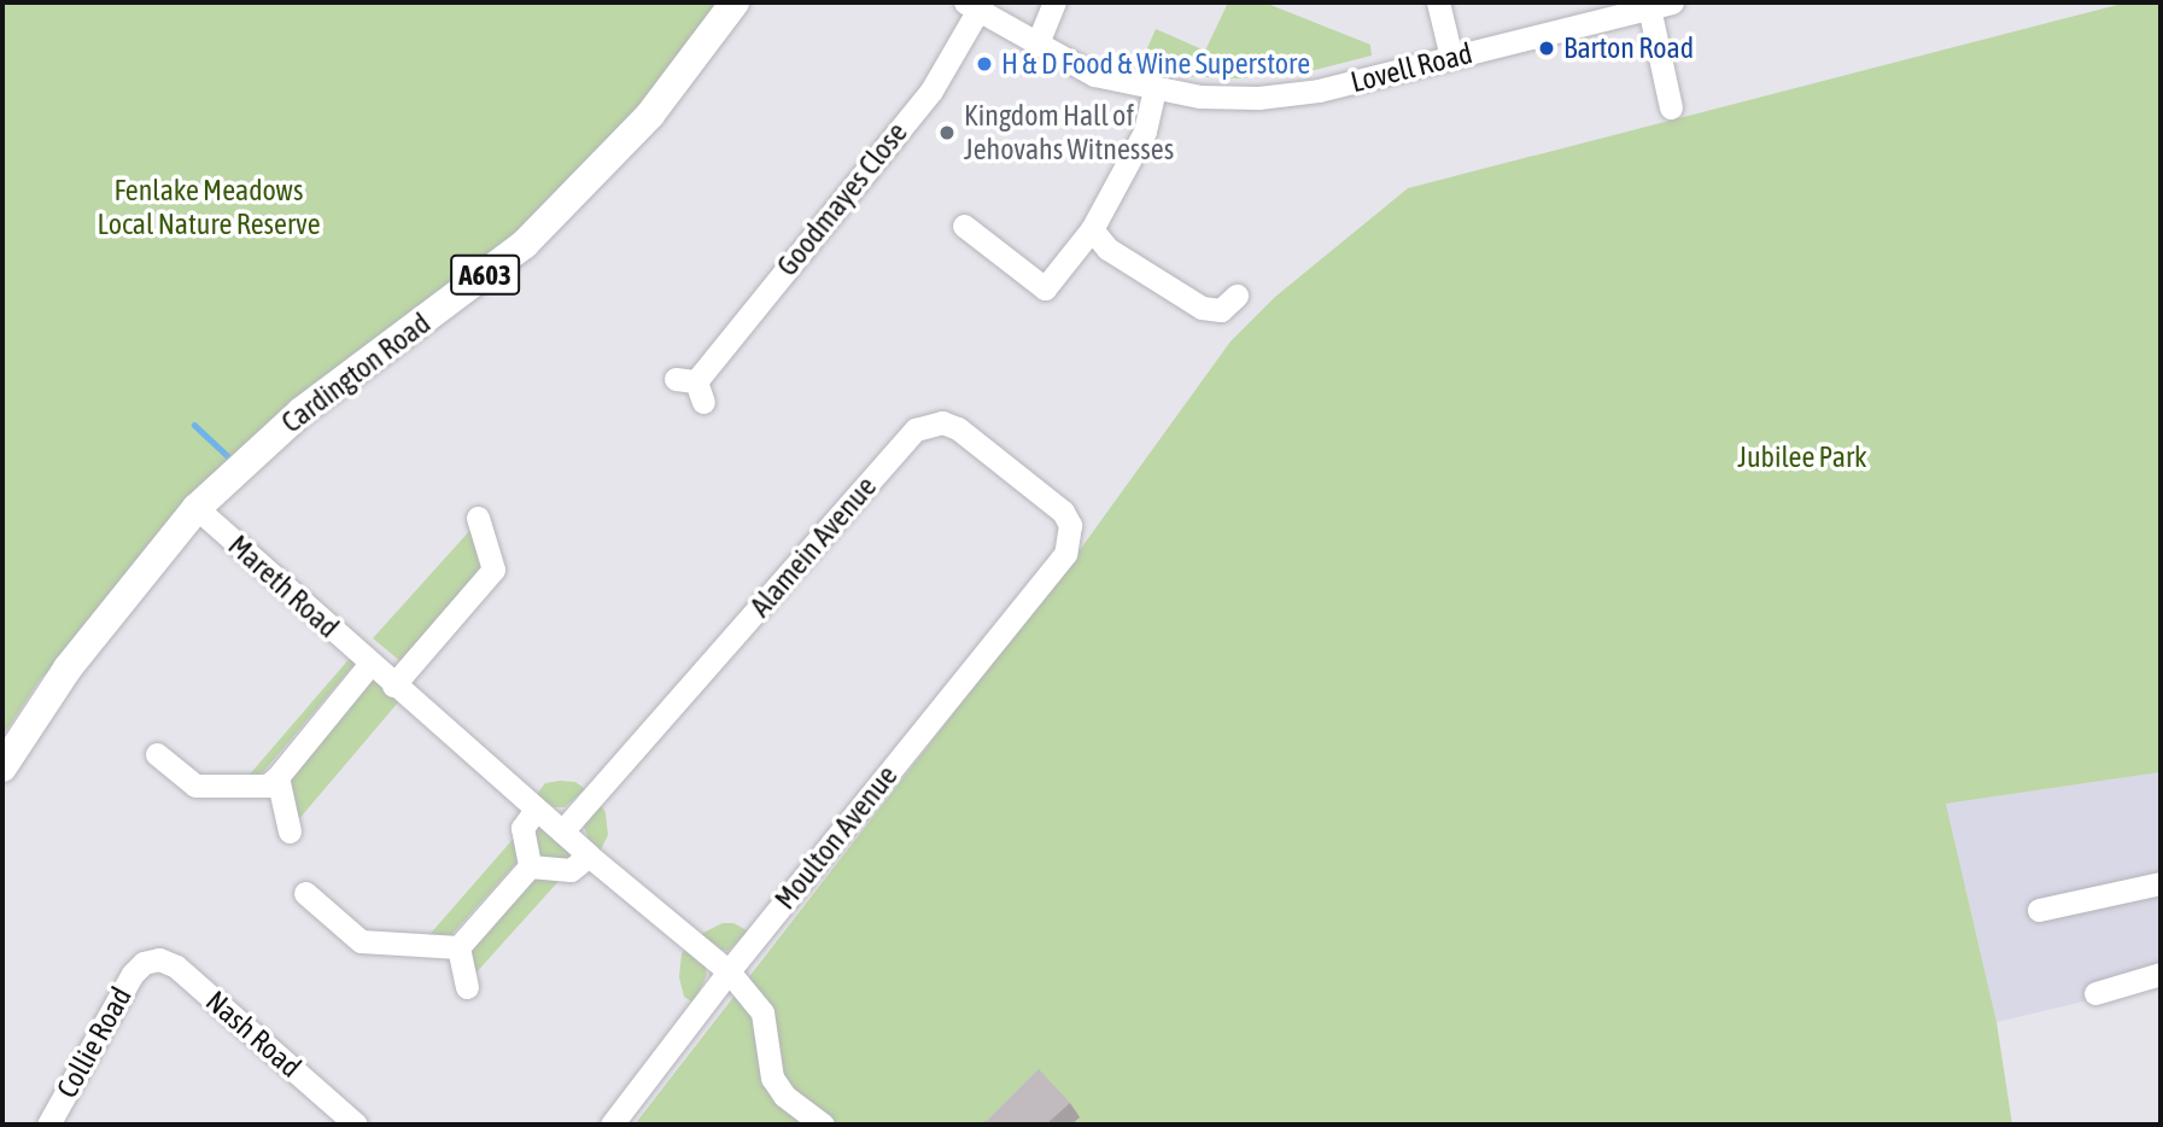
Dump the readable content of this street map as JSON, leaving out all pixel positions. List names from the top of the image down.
{
  "streets": {
    "main road": ["A603", "Cardington Road"],
    "street": [
      "Lovell Road",
      "Goodmayes Close",
      "Alamein Avenue",
      "Mareth Road",
      "Moulton Avenue",
      "Nash Road",
      "Collie Road"
    ]
  },
  "crossings": [
    ["Lovell Road", "Goodmayes Close"],
    ["Cardington Road", "Mareth Road"],
    ["Alamein Avenue", "Mareth Road"],
    ["Alamein Avenue", "Moulton Avenue"],
    ["Mareth Road", "Moulton Avenue"],
    ["Nash Road", "Collie Road"]
  ],
  "parks": ["Fenlake Meadows Local Nature Reserve", "Jubilee Park"],
  "places": ["Barton Road", "H & D Food & Wine Superstore", "Kingdom Hall of Jehovahs Witnesses"]
}
